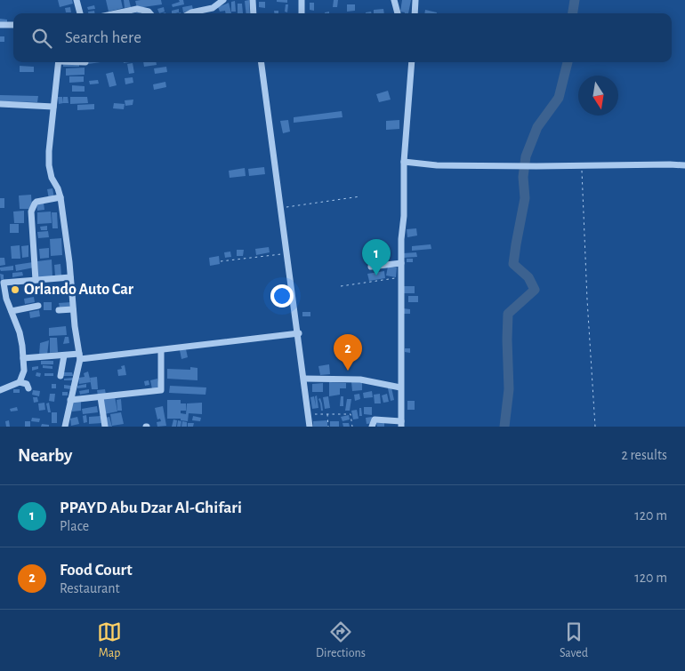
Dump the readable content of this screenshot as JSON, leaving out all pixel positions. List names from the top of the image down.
{
  "places": ["Orlando Auto Car"],
  "north": "bottom",
  "page": {
    "search": "Search here",
    "pins": ["1", "2"],
    "heading": ["Nearby", "2 results"],
    "list": [
      {
        "mark": "1",
        "name": "PPAYD Abu Dzar Al-Ghifari",
        "note": "Place",
        "value": "120 m"
      },
      {
        "mark": "2",
        "name": "Food Court",
        "note": "Restaurant",
        "value": "120 m"
      }
    ],
    "nav": ["Map", "Directions", "Saved"]
  }
}
